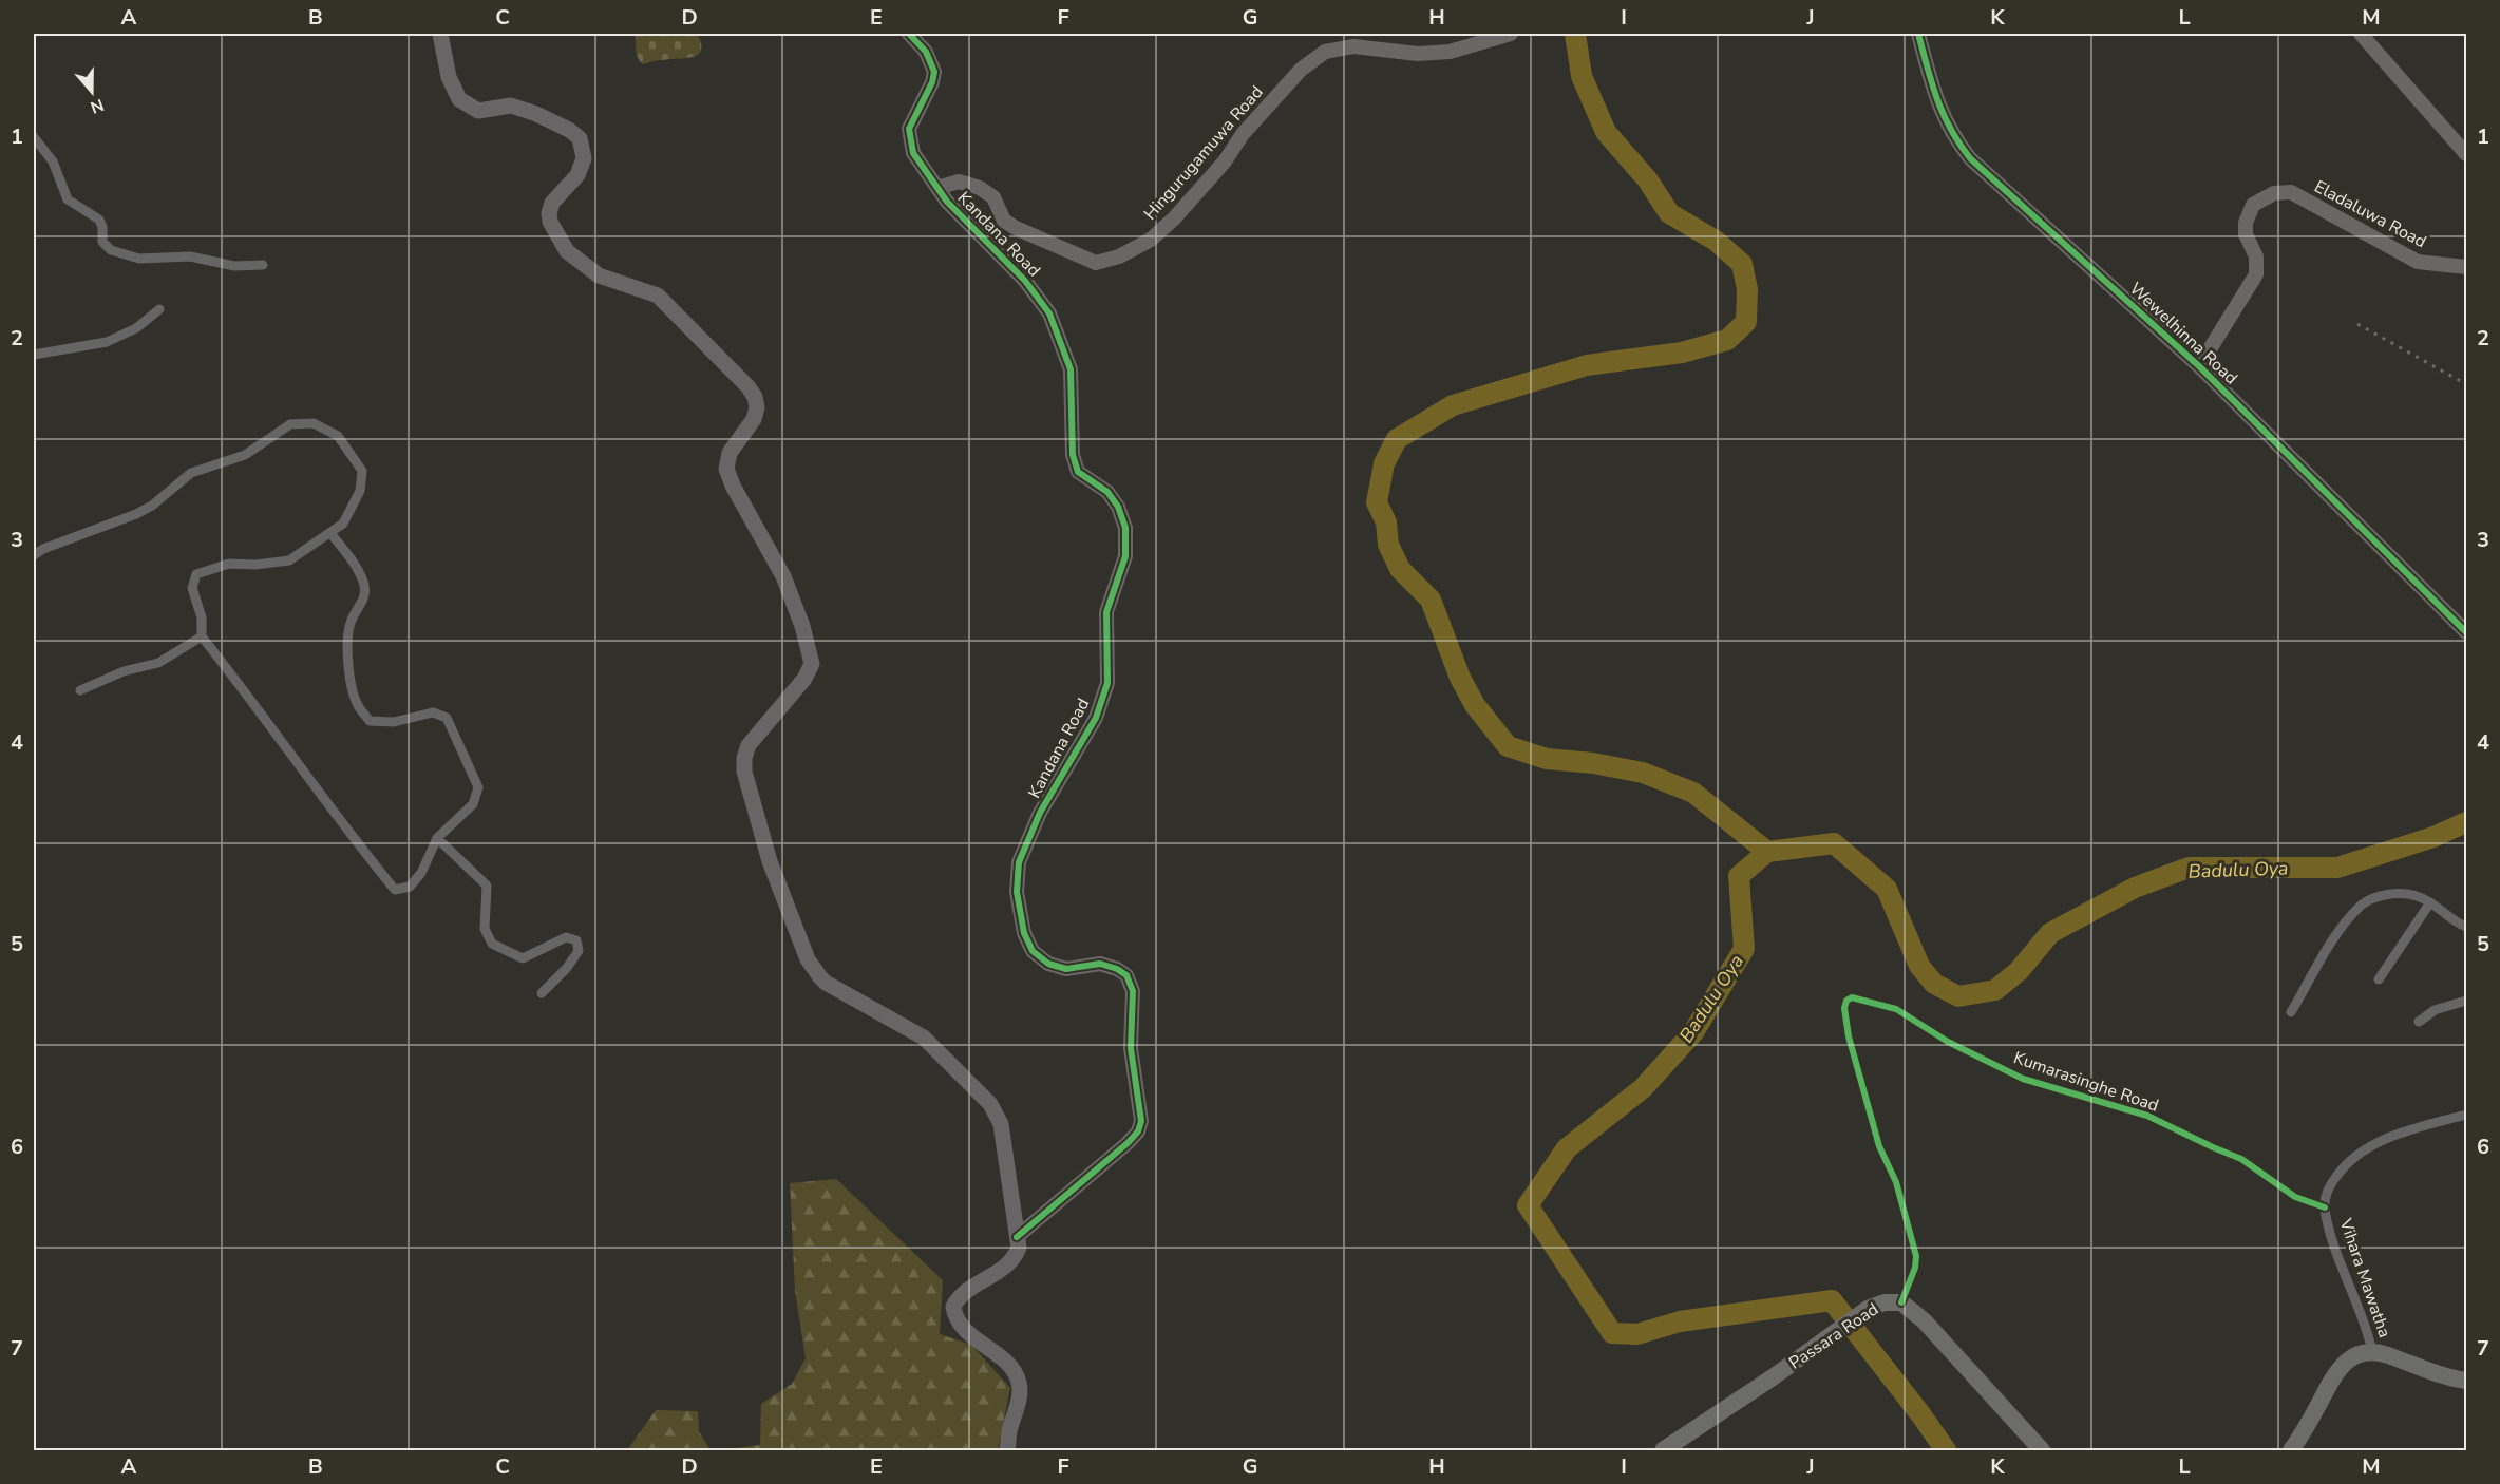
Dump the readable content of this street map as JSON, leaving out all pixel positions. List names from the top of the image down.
{
  "streets": {
    "highway": ["Passara Road"],
    "street": [
      "Hingurugamuwa Road",
      "Eladaluwa Road",
      "Kandana Road",
      "Wewelhinna Road",
      "Kumarasinghe Road",
      "Vihara Mawatha"
    ]
  },
  "crossings": [
    ["Hingurugamuwa Road", "Kandana Road"],
    ["Eladaluwa Road", "Wewelhinna Road"],
    ["Kumarasinghe Road", "Vihara Mawatha"],
    ["Kumarasinghe Road", "Passara Road"]
  ],
  "water": ["Badulu Oya"],
  "north": "bottom",
  "grid": {
    "columns": [
      "A",
      "B",
      "C",
      "D",
      "E",
      "F",
      "G",
      "H",
      "I",
      "J",
      "K",
      "L",
      "M"
    ],
    "rows": [
      "1",
      "2",
      "3",
      "4",
      "5",
      "6",
      "7"
    ]
  }
}
